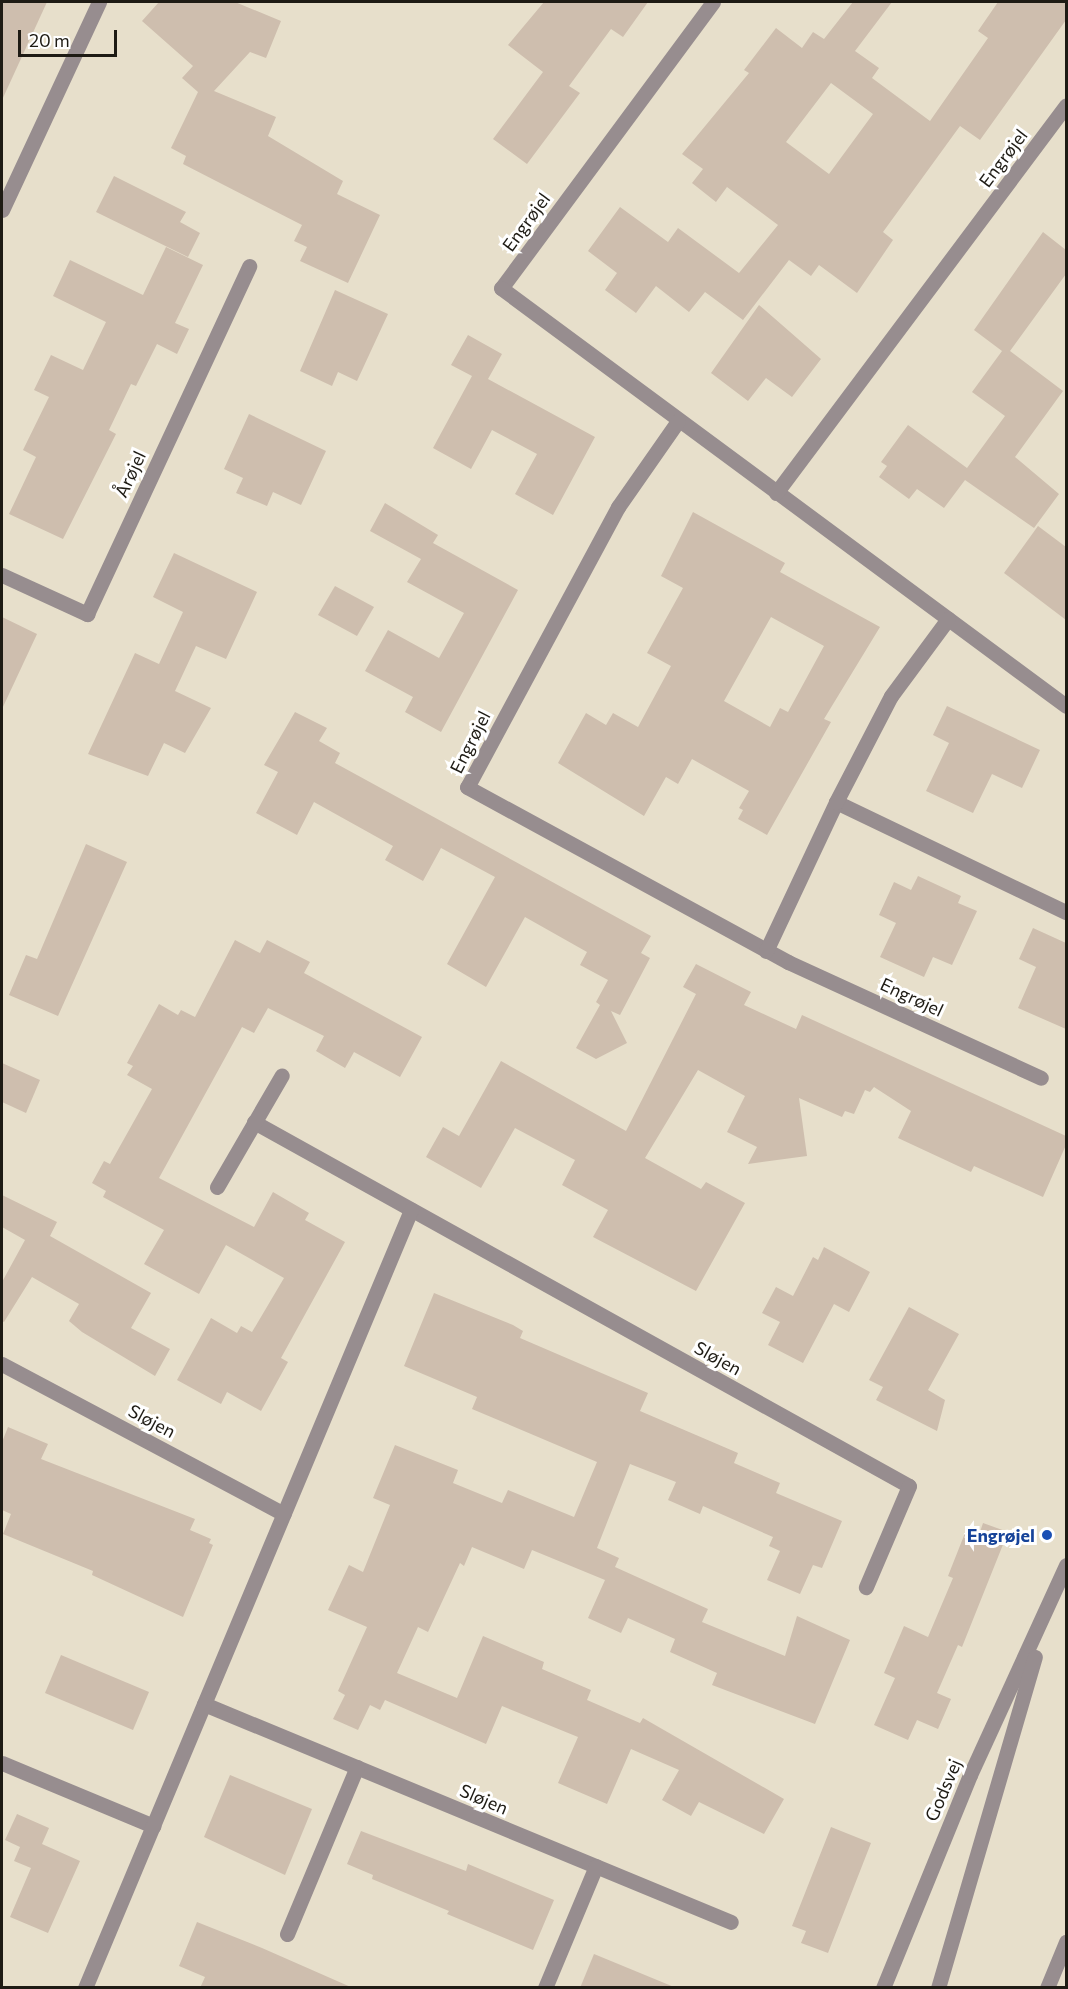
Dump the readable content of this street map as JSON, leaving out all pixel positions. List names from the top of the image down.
{
  "streets": {
    "street": [
      "Engrøjel",
      "Årøjel",
      "Sløjen",
      "Godsvej"
    ]
  },
  "places": ["Engrøjel"],
  "scale_bar": "20 m"
}
